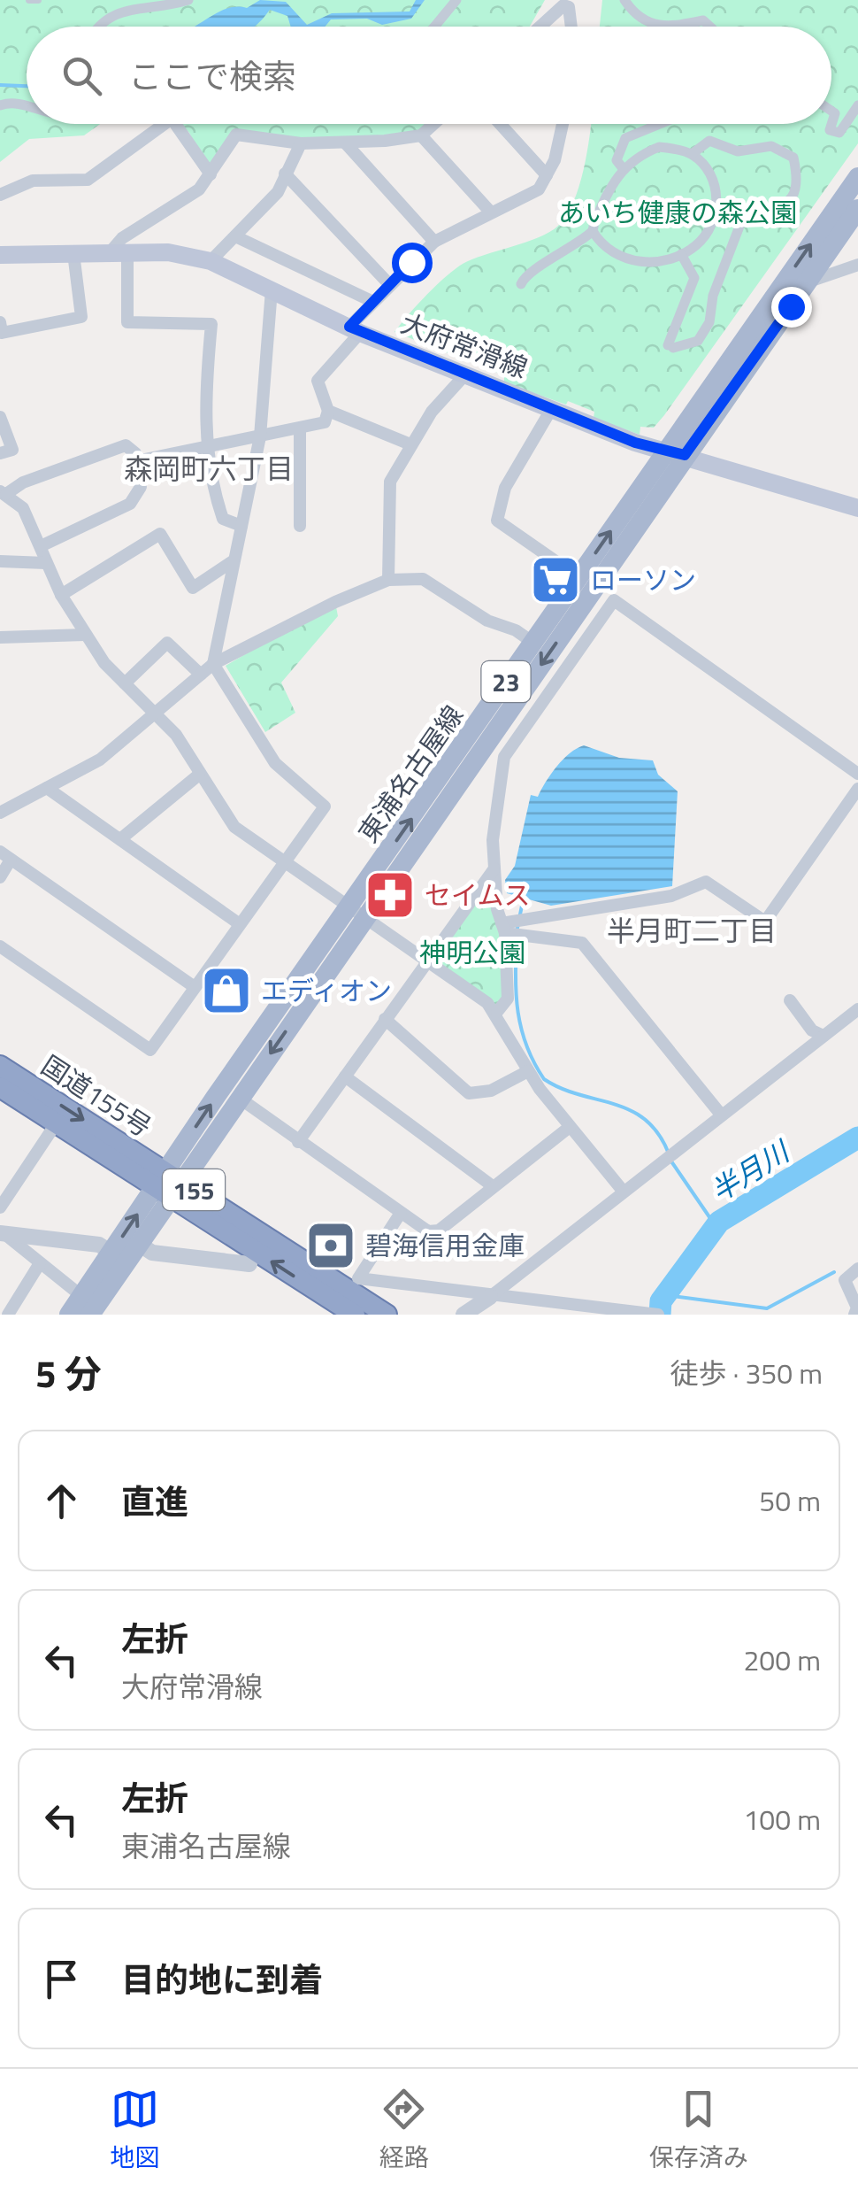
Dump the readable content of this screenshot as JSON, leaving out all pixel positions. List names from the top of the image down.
{
  "streets": {
    "highway": ["国道155号", "155"],
    "main road": ["大府常滑線", "23", "東浦名古屋線"]
  },
  "crossings": [
    ["大府常滑線", "東浦名古屋線"],
    ["東浦名古屋線", "国道155号"]
  ],
  "districts": ["森岡町六丁目", "半月町二丁目"],
  "water": ["半月川"],
  "parks": ["あいち健康の森公園", "神明公園"],
  "places": {
    "supermarket": ["ローソン"],
    "pharmacy": ["セイムス"],
    "shop": ["エディオン"],
    "bank": ["碧海信用金庫"]
  },
  "page": {
    "search": "ここで検索",
    "heading": ["5 分", "徒歩 · 350 m"],
    "list": [
      ["直進", "50 m"],
      ["左折", "大府常滑線", "200 m"],
      ["左折", "東浦名古屋線", "100 m"],
      "目的地に到着"
    ],
    "nav": ["地図", "経路", "保存済み"]
  }
}
